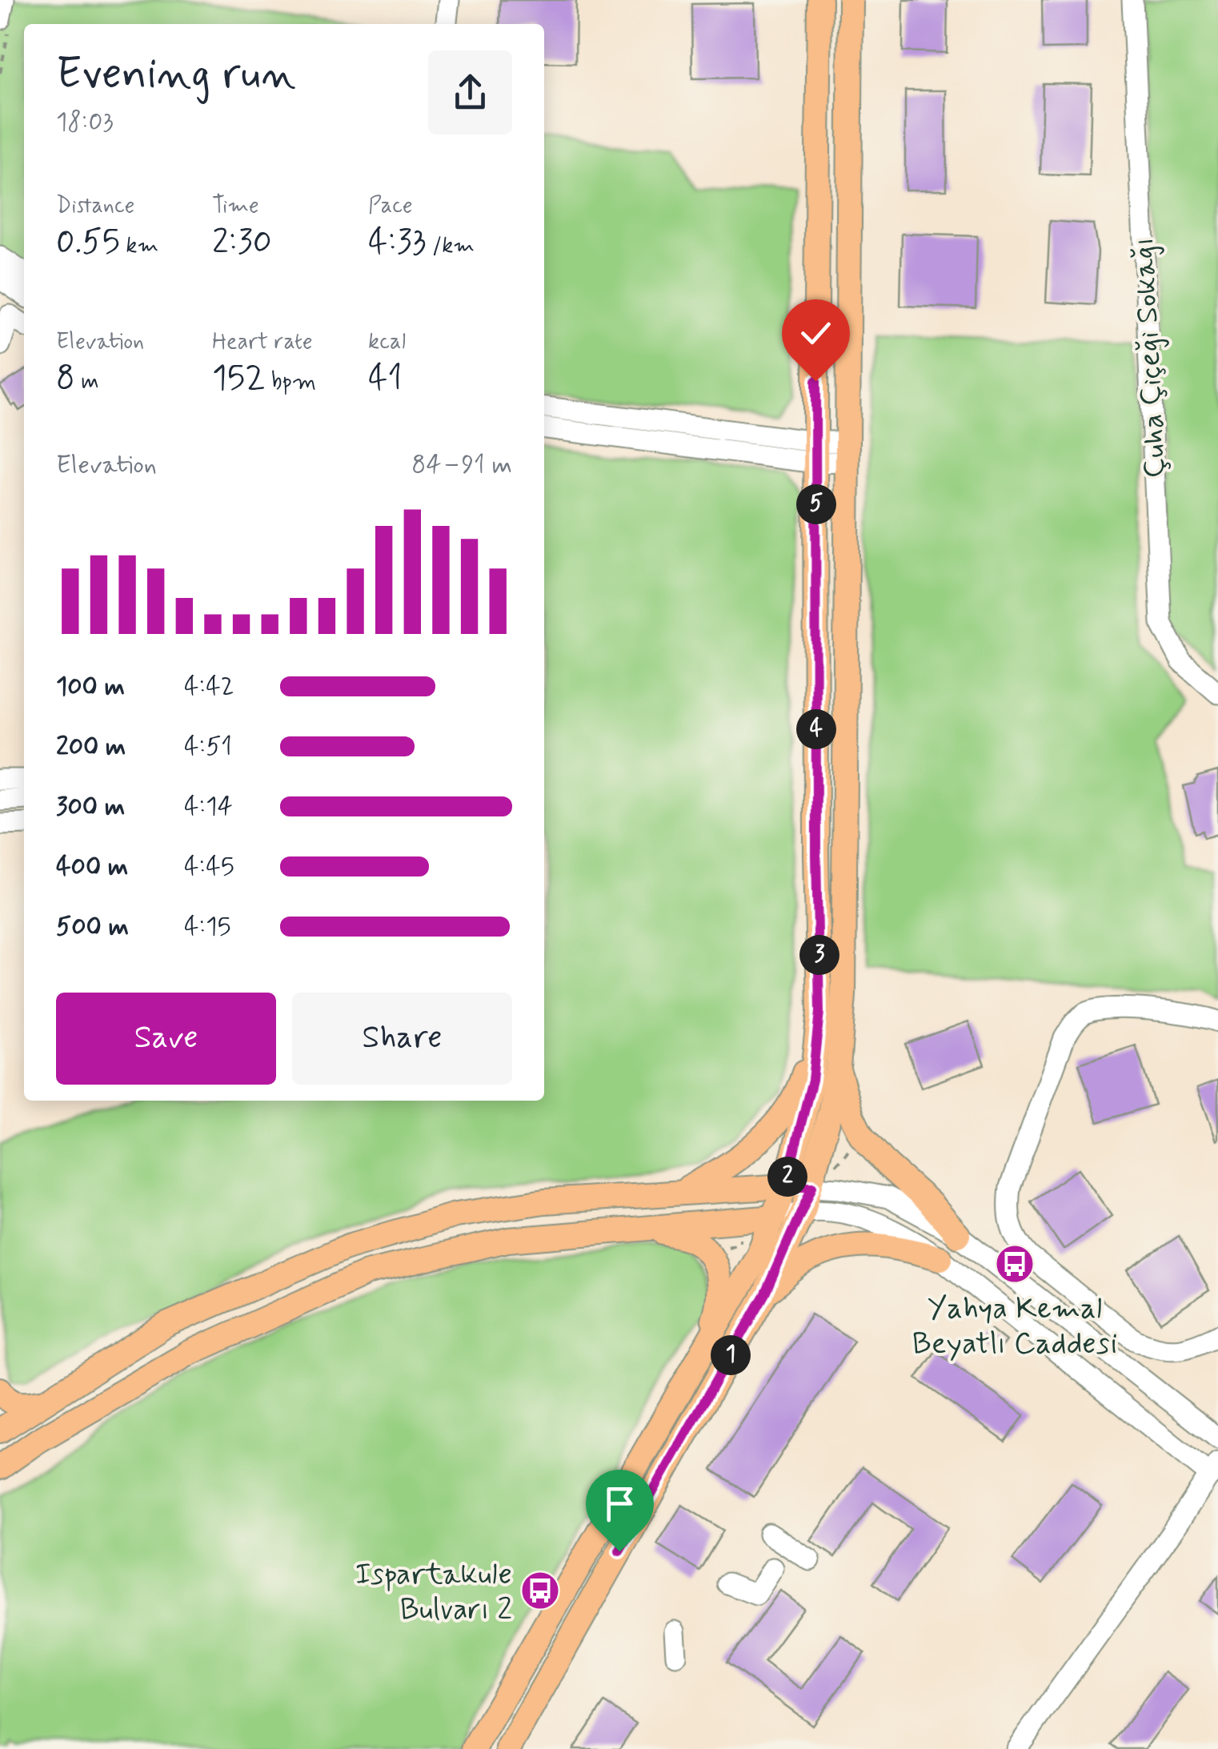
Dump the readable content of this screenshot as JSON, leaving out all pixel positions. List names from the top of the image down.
{
  "streets": {
    "street": ["Çuha Çiçeği Sokağı"]
  },
  "places": {
    "bus stop": ["Yahya Kemal Beyatlı Caddesi", "Ispartakule Bulvarı 2"]
  },
  "page": {
    "heading": ["Evening run", "18:03"],
    "stats": [
      ["Distance", "0.55 km"],
      ["Time", "2:30"],
      ["Pace", "4:33 /km"],
      ["Elevation", "8 m"],
      ["Heart rate", "152 bpm"],
      ["kcal", "41"]
    ],
    "chart": ["Elevation", "84–91 m"],
    "pins": [
      "5",
      "4",
      "3",
      "2",
      "1"
    ],
    "list": [
      {
        "name": "100 m",
        "note": "4:42"
      },
      {
        "name": "200 m",
        "note": "4:51"
      },
      {
        "name": "300 m",
        "note": "4:14"
      },
      {
        "name": "400 m",
        "note": "4:45"
      },
      {
        "name": "500 m",
        "note": "4:15"
      }
    ],
    "buttons": ["Save", "Share"]
  }
}
